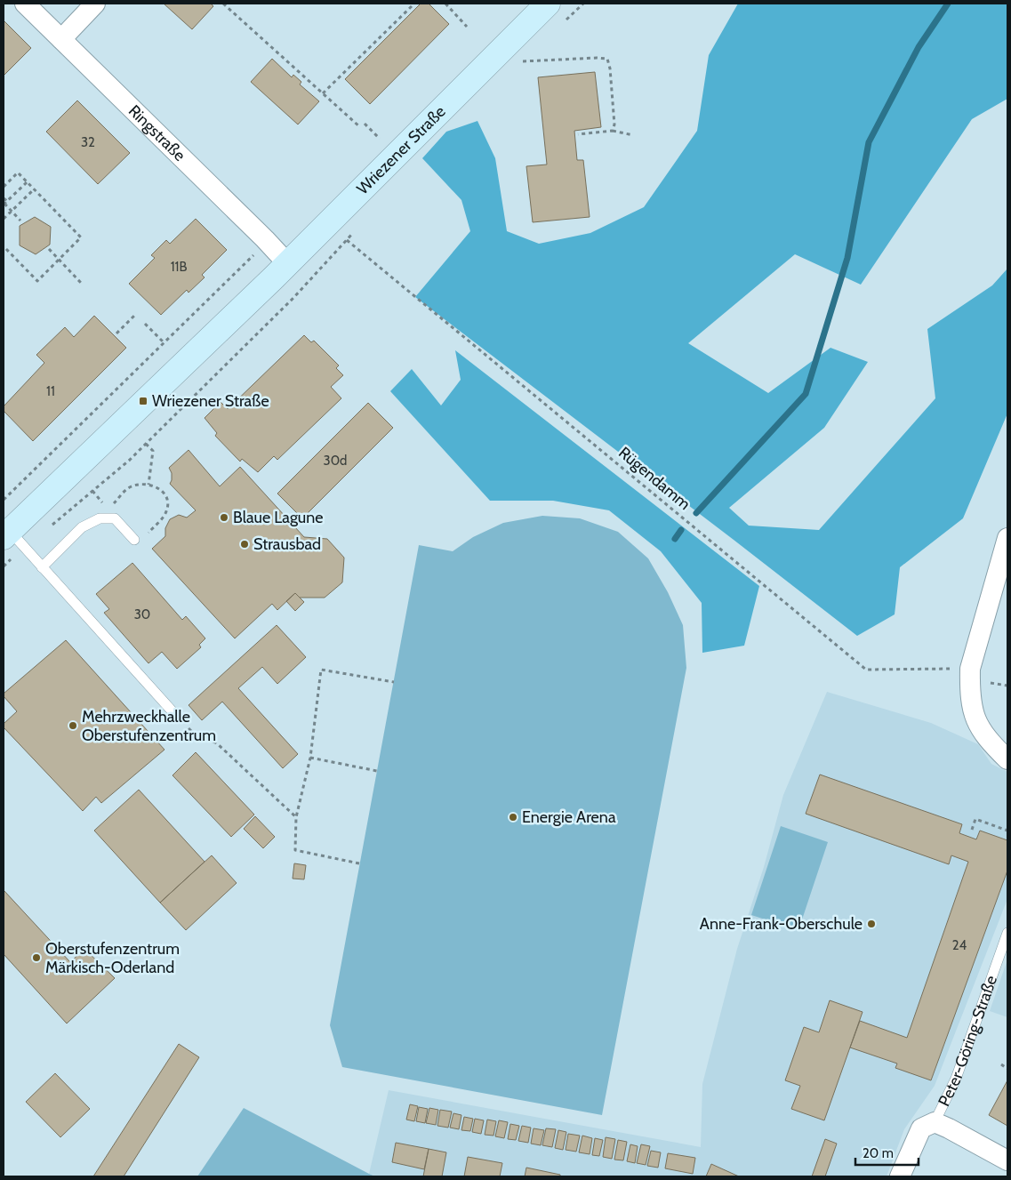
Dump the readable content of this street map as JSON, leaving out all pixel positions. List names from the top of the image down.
{
  "streets": {
    "street": ["Ringstraße", "Wriezener Straße"],
    "lane": ["Peter-Göring-Straße"],
    "path": ["Rügendamm"]
  },
  "crossings": [
    ["Ringstraße", "Wriezener Straße"]
  ],
  "places": {
    "transit": ["Wriezener Straße"],
    "other": [
      "Blaue Lagune",
      "Strausbad",
      "Mehrzweckhalle Oberstufenzentrum",
      "Energie Arena",
      "Anne-Frank-Oberschule",
      "Oberstufenzentrum Märkisch-Oderland"
    ]
  },
  "house_numbers": [
    "32",
    "11B",
    "11",
    "30d",
    "30",
    "24"
  ],
  "scale_bar": "20 m"
}
